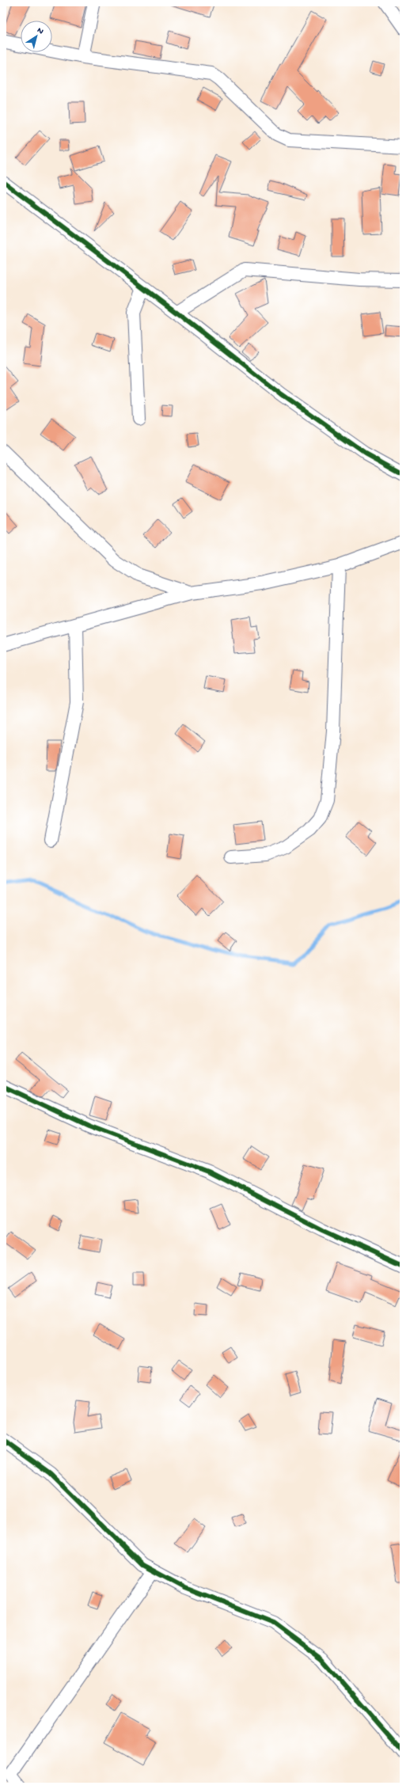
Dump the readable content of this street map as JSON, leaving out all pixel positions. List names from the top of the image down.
{
  "north": "top right"
}
